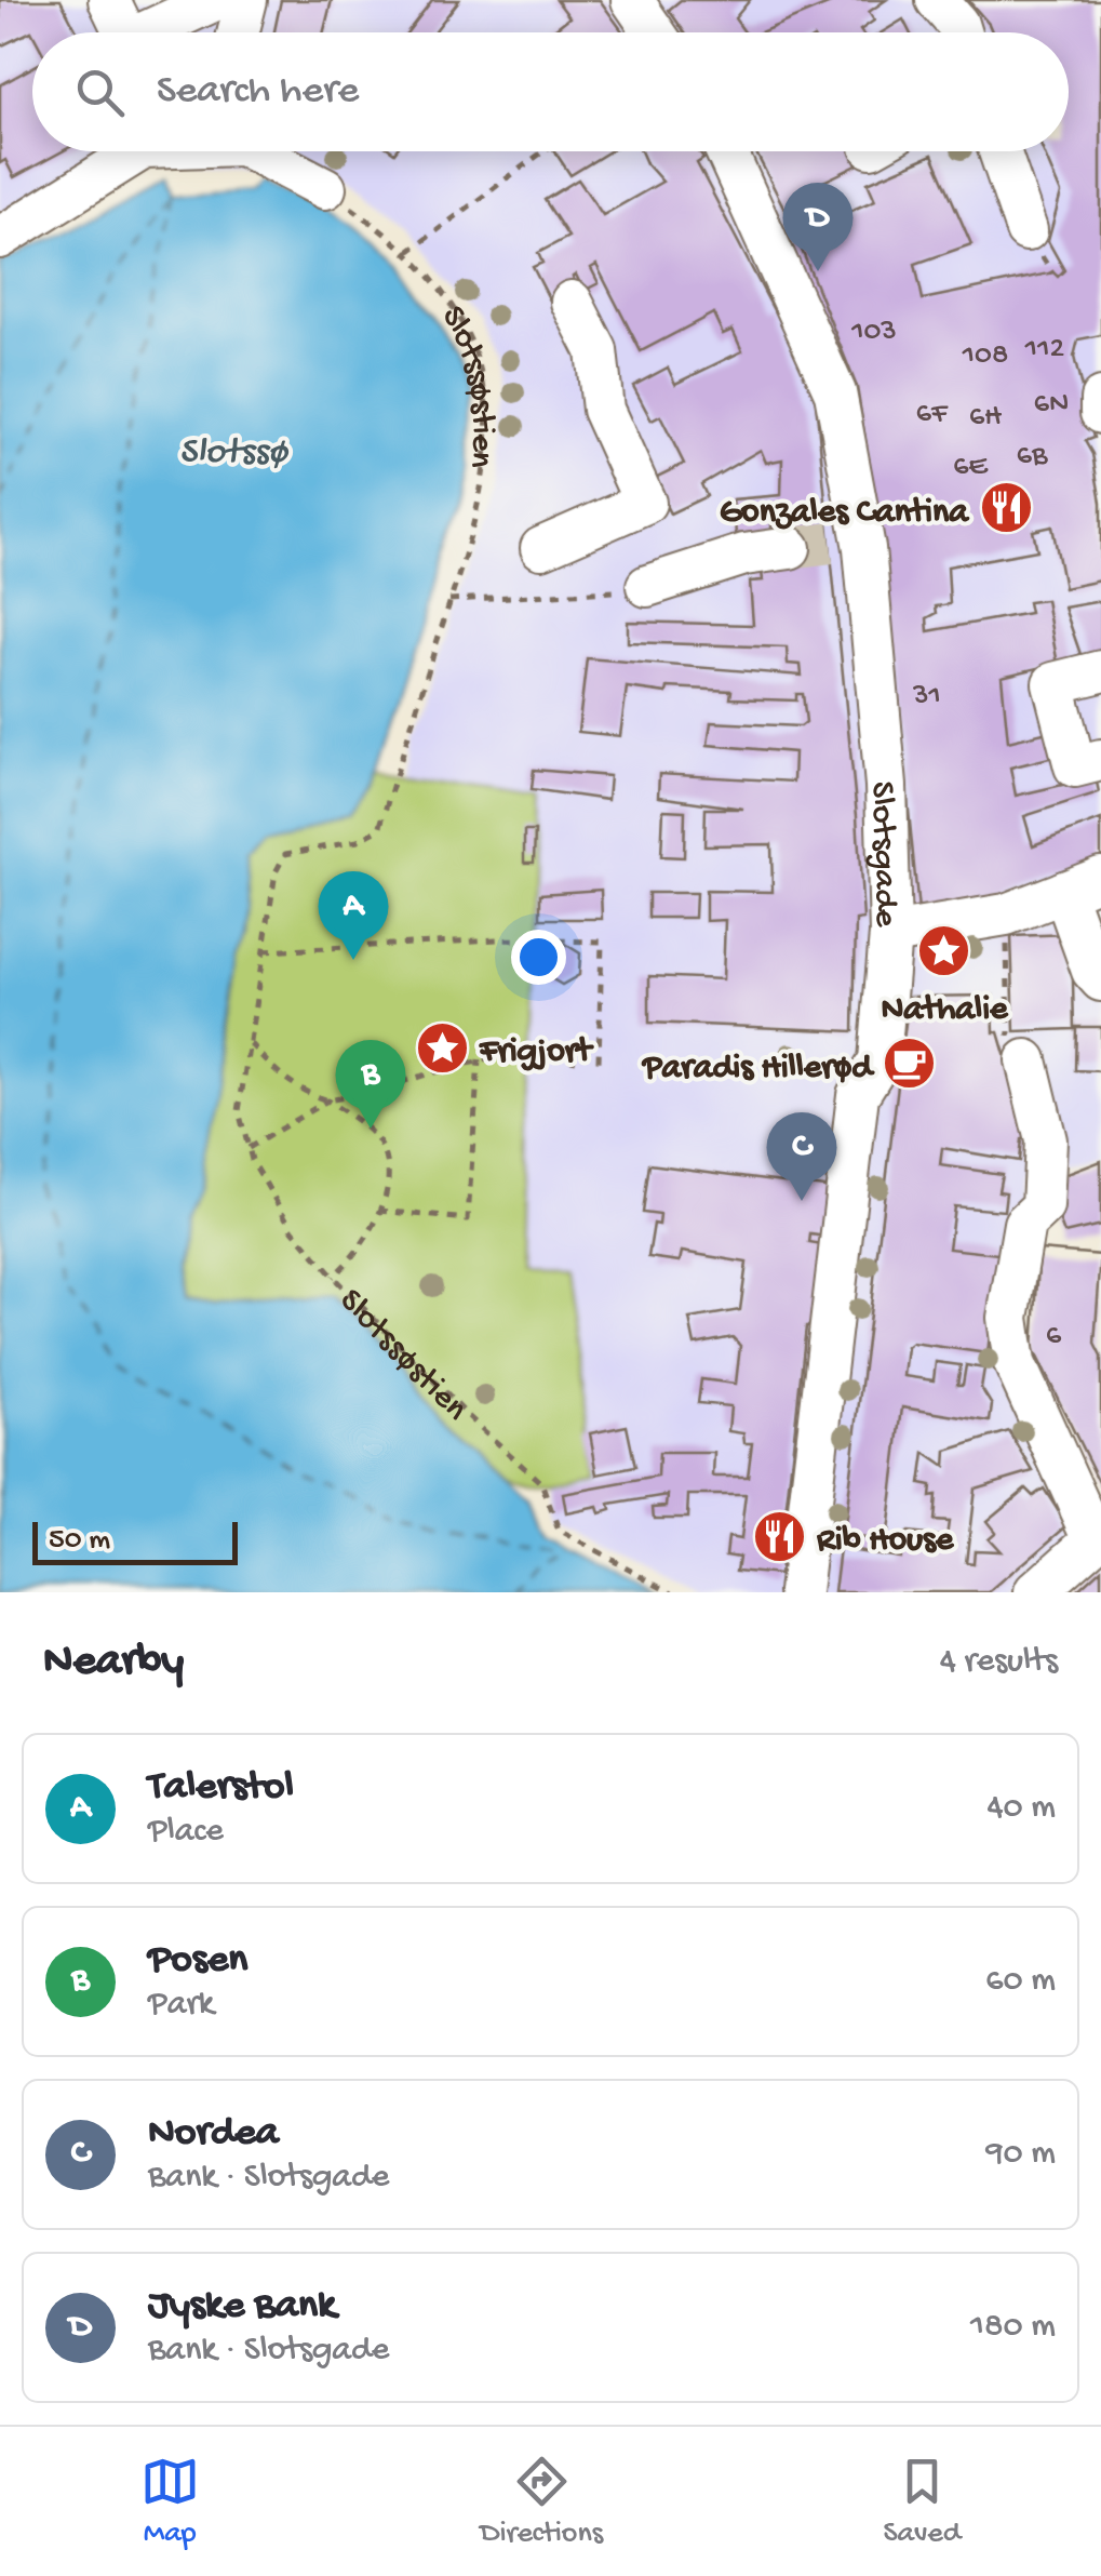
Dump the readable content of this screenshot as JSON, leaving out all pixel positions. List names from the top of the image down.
{
  "streets": {
    "street": ["Slotsgade"],
    "path": ["Slotssøstien"]
  },
  "water": ["Slotssø"],
  "places": {
    "restaurant": ["Gonzales Cantina", "Rib House"],
    "place": ["Nathalie", "Frigjort"],
    "cafe": ["Paradis Hillerød"]
  },
  "house_numbers": [
    "103",
    "112",
    "108",
    "6N",
    "6F",
    "6H",
    "6B",
    "6E",
    "31",
    "6"
  ],
  "scale_bar": "50 m",
  "page": {
    "search": "Search here",
    "pins": [
      "D",
      "A",
      "B",
      "C"
    ],
    "scale": "50 m",
    "heading": ["Nearby", "4 results"],
    "list": [
      {
        "mark": "A",
        "name": "Talerstol",
        "note": "Place",
        "value": "40 m"
      },
      {
        "mark": "B",
        "name": "Posen",
        "note": "Park",
        "value": "60 m"
      },
      {
        "mark": "C",
        "name": "Nordea",
        "note": "Bank · Slotsgade",
        "value": "90 m"
      },
      {
        "mark": "D",
        "name": "Jyske Bank",
        "note": "Bank · Slotsgade",
        "value": "180 m"
      }
    ],
    "nav": ["Map", "Directions", "Saved"]
  }
}
